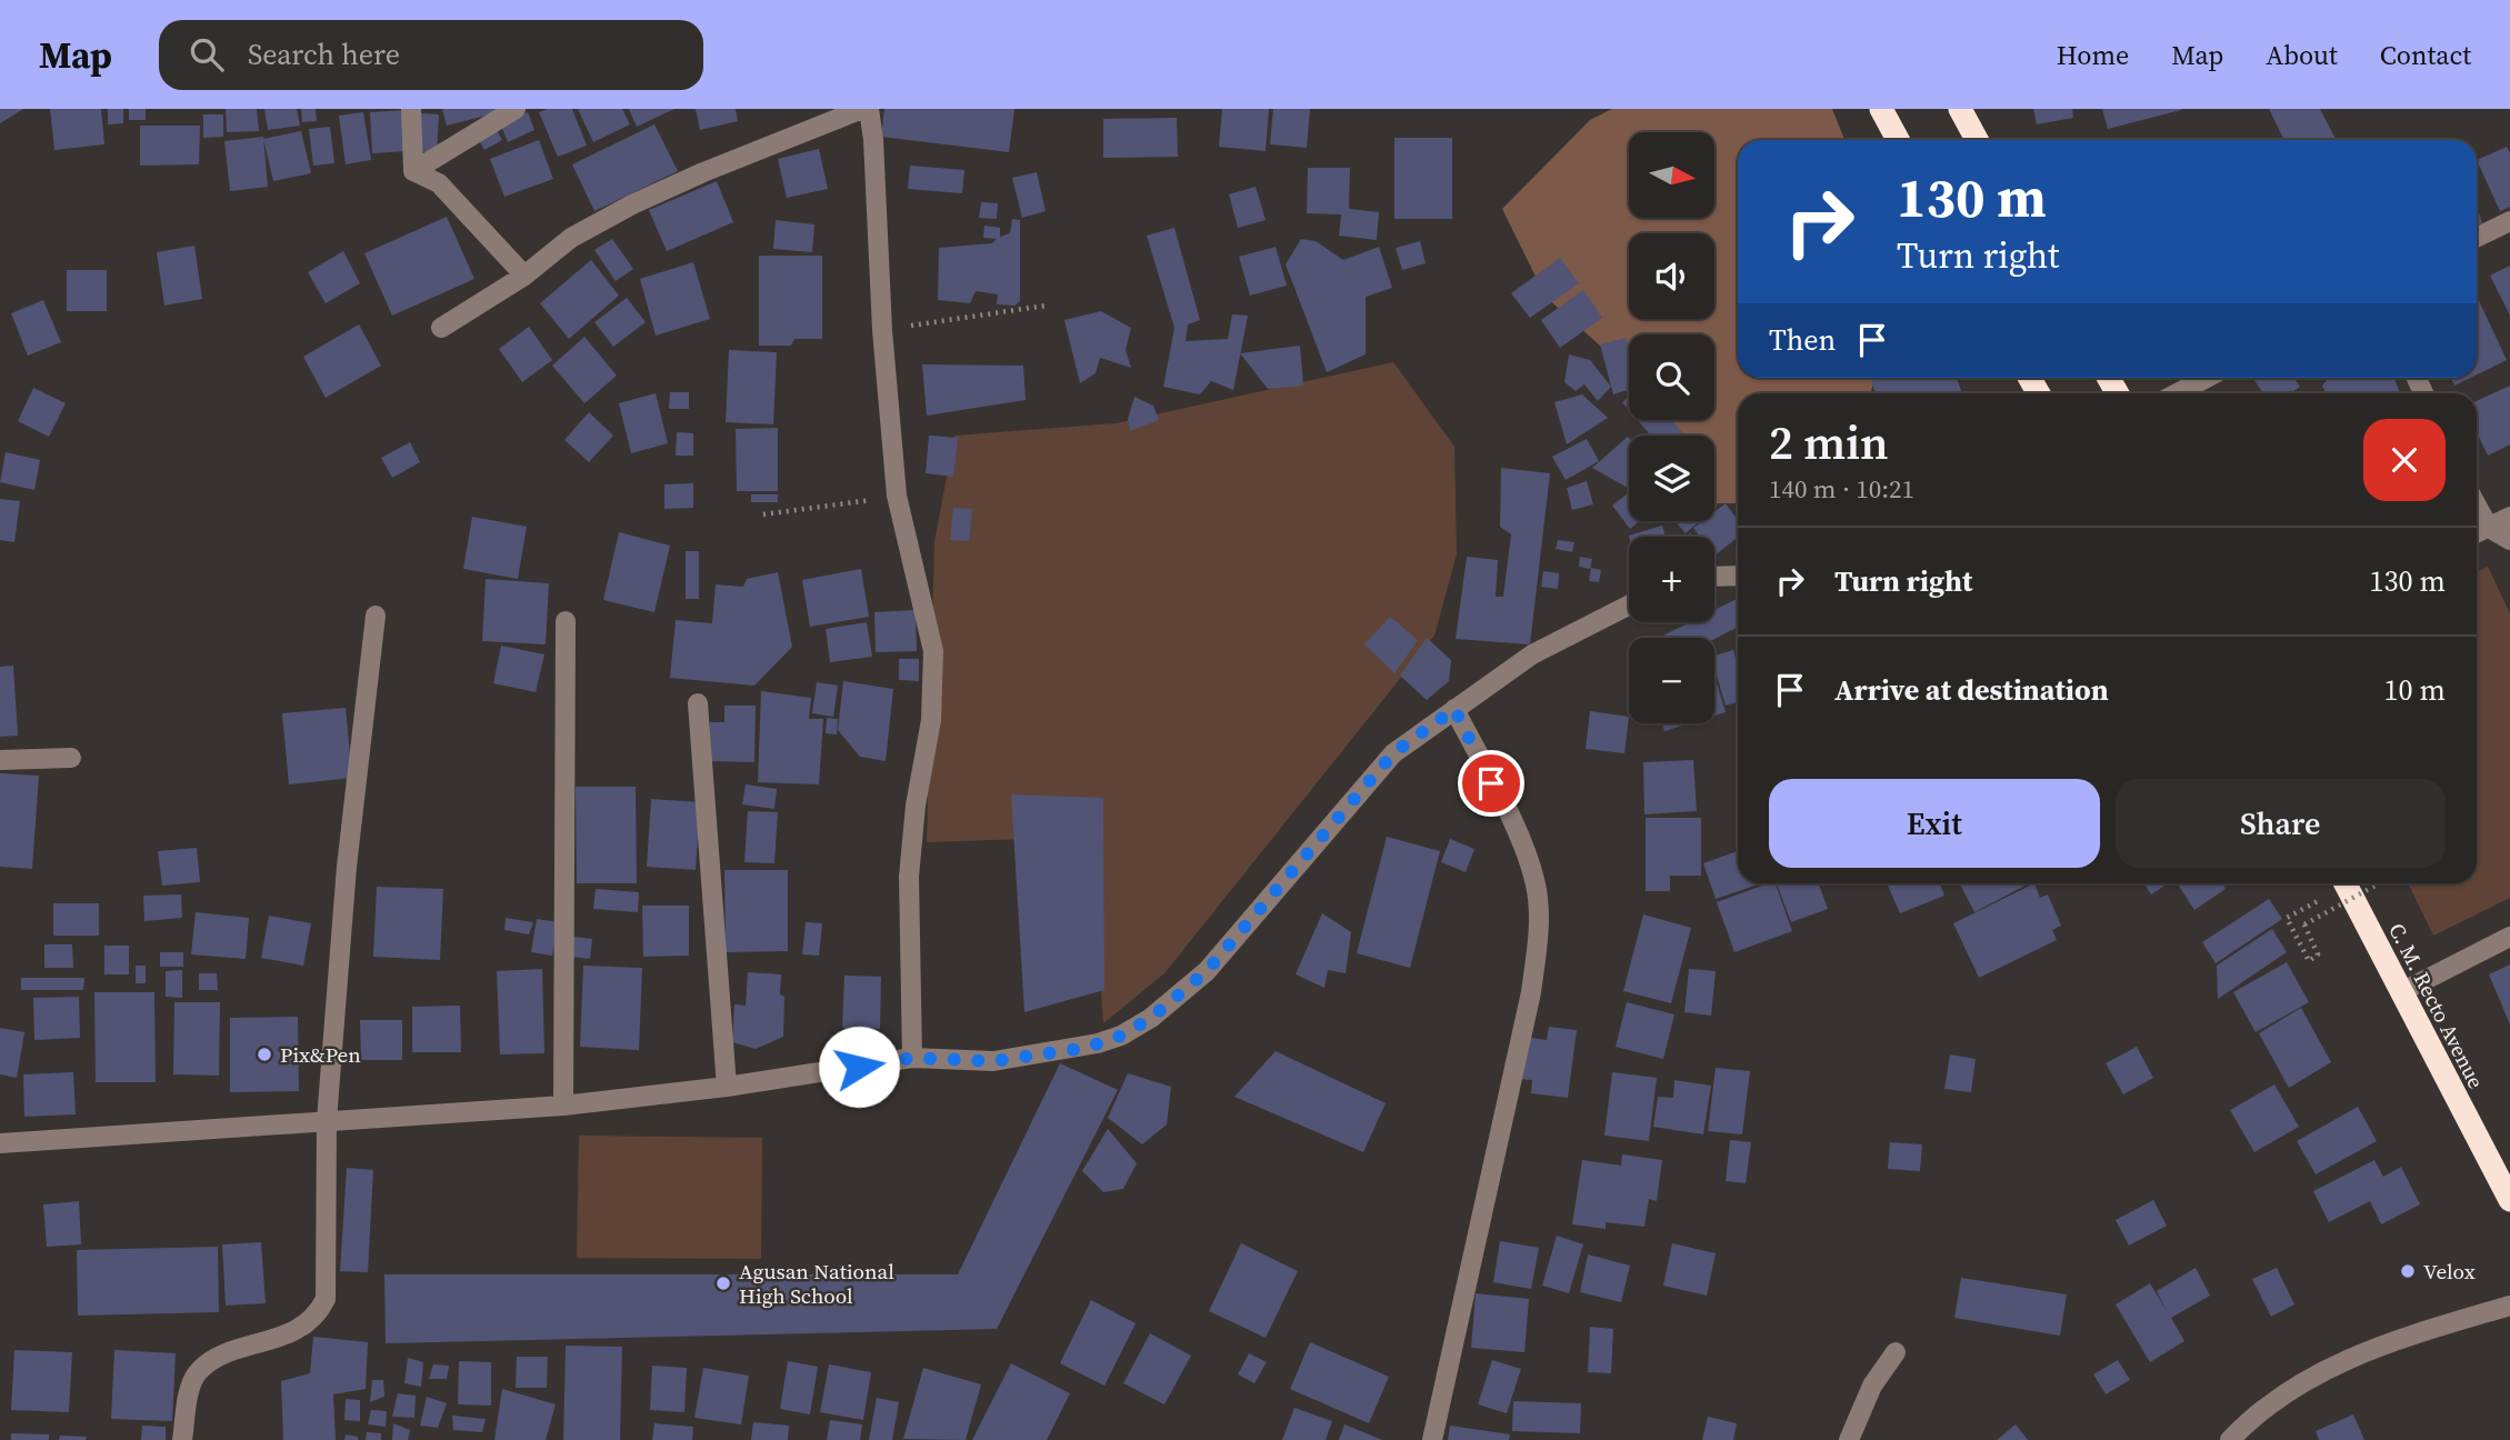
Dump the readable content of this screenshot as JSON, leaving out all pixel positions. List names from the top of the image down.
{
  "streets": {
    "highway": ["C. M. Recto Avenue"]
  },
  "places": ["Pix&Pen", "Velox", "Agusan National High School"],
  "north": "right",
  "page": {
    "header": "Map",
    "search": "Search here",
    "nav": [
      "Home",
      "Map",
      "About",
      "Contact"
    ],
    "map_buttons": ["+", "−"],
    "turn": ["130 m", "Turn right"],
    "then": "Then",
    "heading": ["2 min", "140 m · 10:21"],
    "list": [
      {
        "name": "Turn right",
        "value": "130 m"
      },
      {
        "name": "Arrive at destination",
        "value": "10 m"
      }
    ],
    "buttons": ["Exit", "Share"]
  }
}
